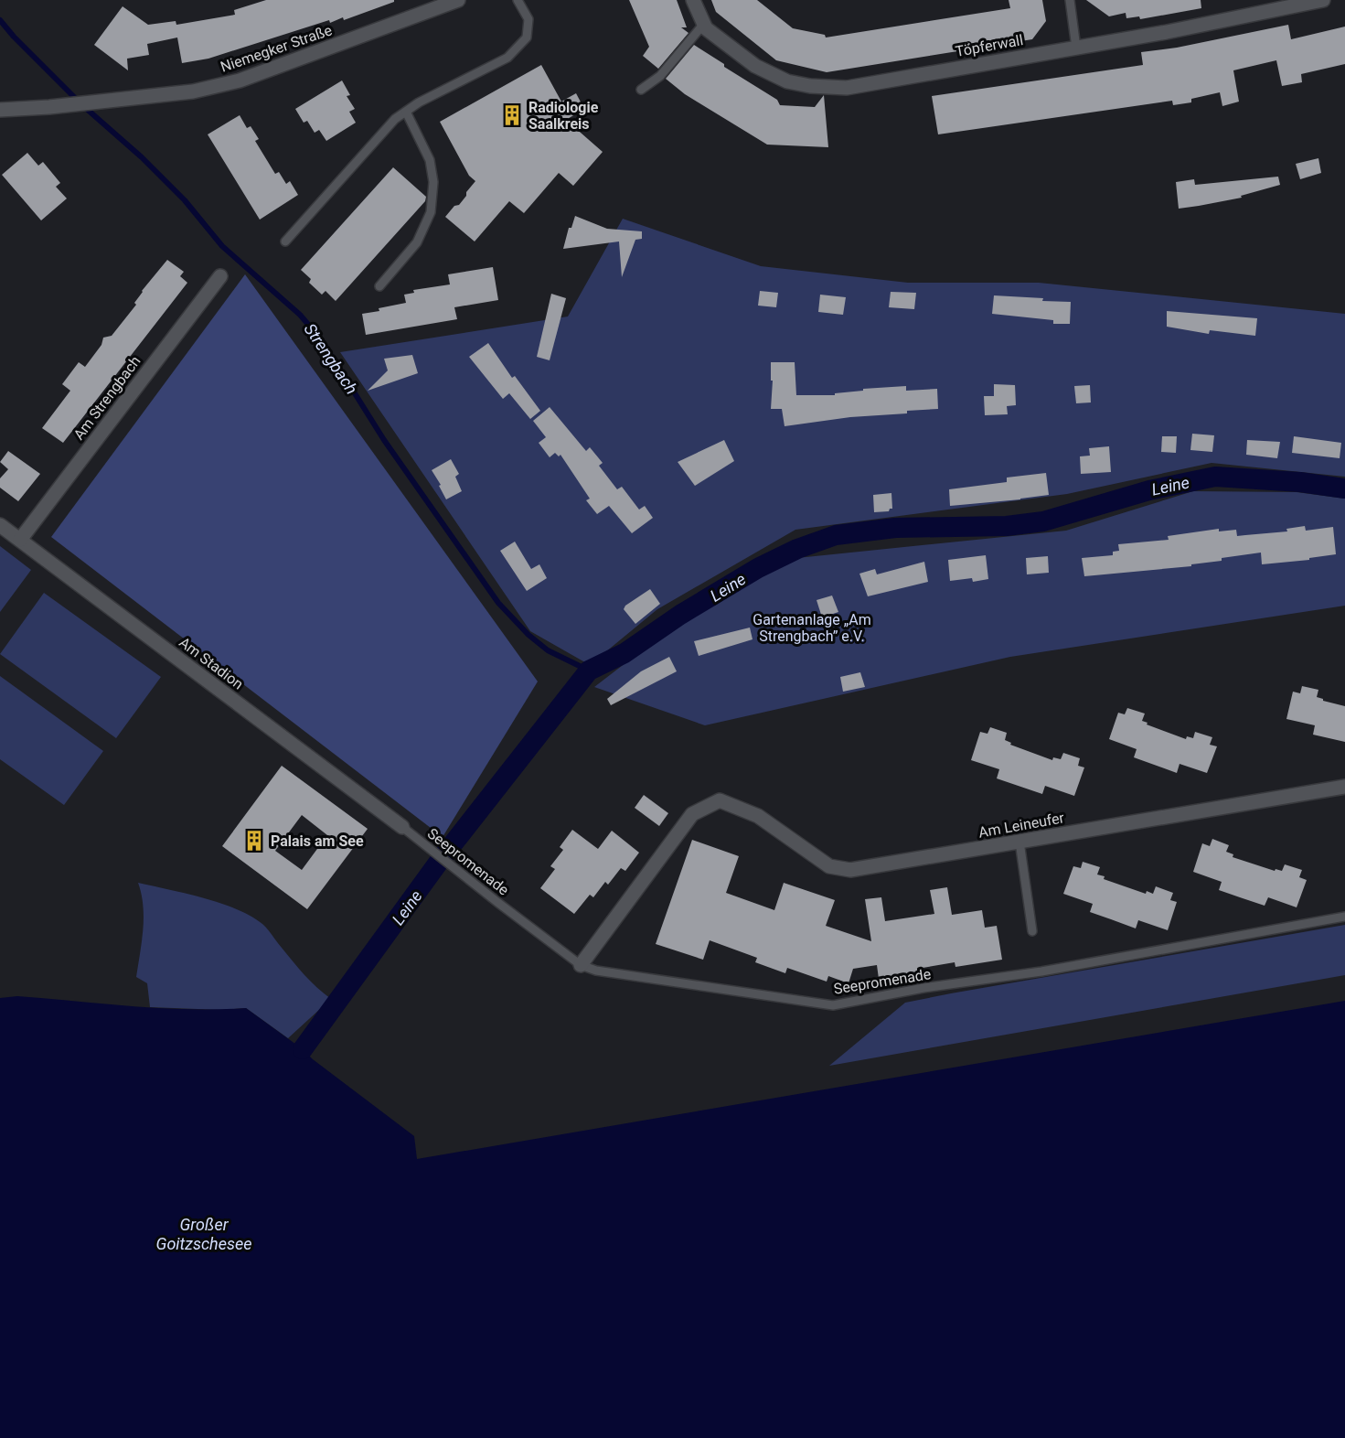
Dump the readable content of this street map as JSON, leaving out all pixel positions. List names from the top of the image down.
{
  "streets": {
    "street": [
      "Töpferwall",
      "Niemegker Straße",
      "Am Strengbach",
      "Am Stadion",
      "Am Leineufer"
    ],
    "lane": ["Seepromenade"]
  },
  "crossings": [
    ["Am Strengbach", "Am Stadion"],
    ["Am Stadion", "Seepromenade"],
    ["Am Leineufer", "Seepromenade"]
  ],
  "water": ["Strengbach", "Leine", "Großer Goitzschesee"],
  "parks": ["Gartenanlage „Am Strengbach” e.V."],
  "places": {
    "building": ["Radiologie Saalkreis", "Palais am See"]
  }
}
